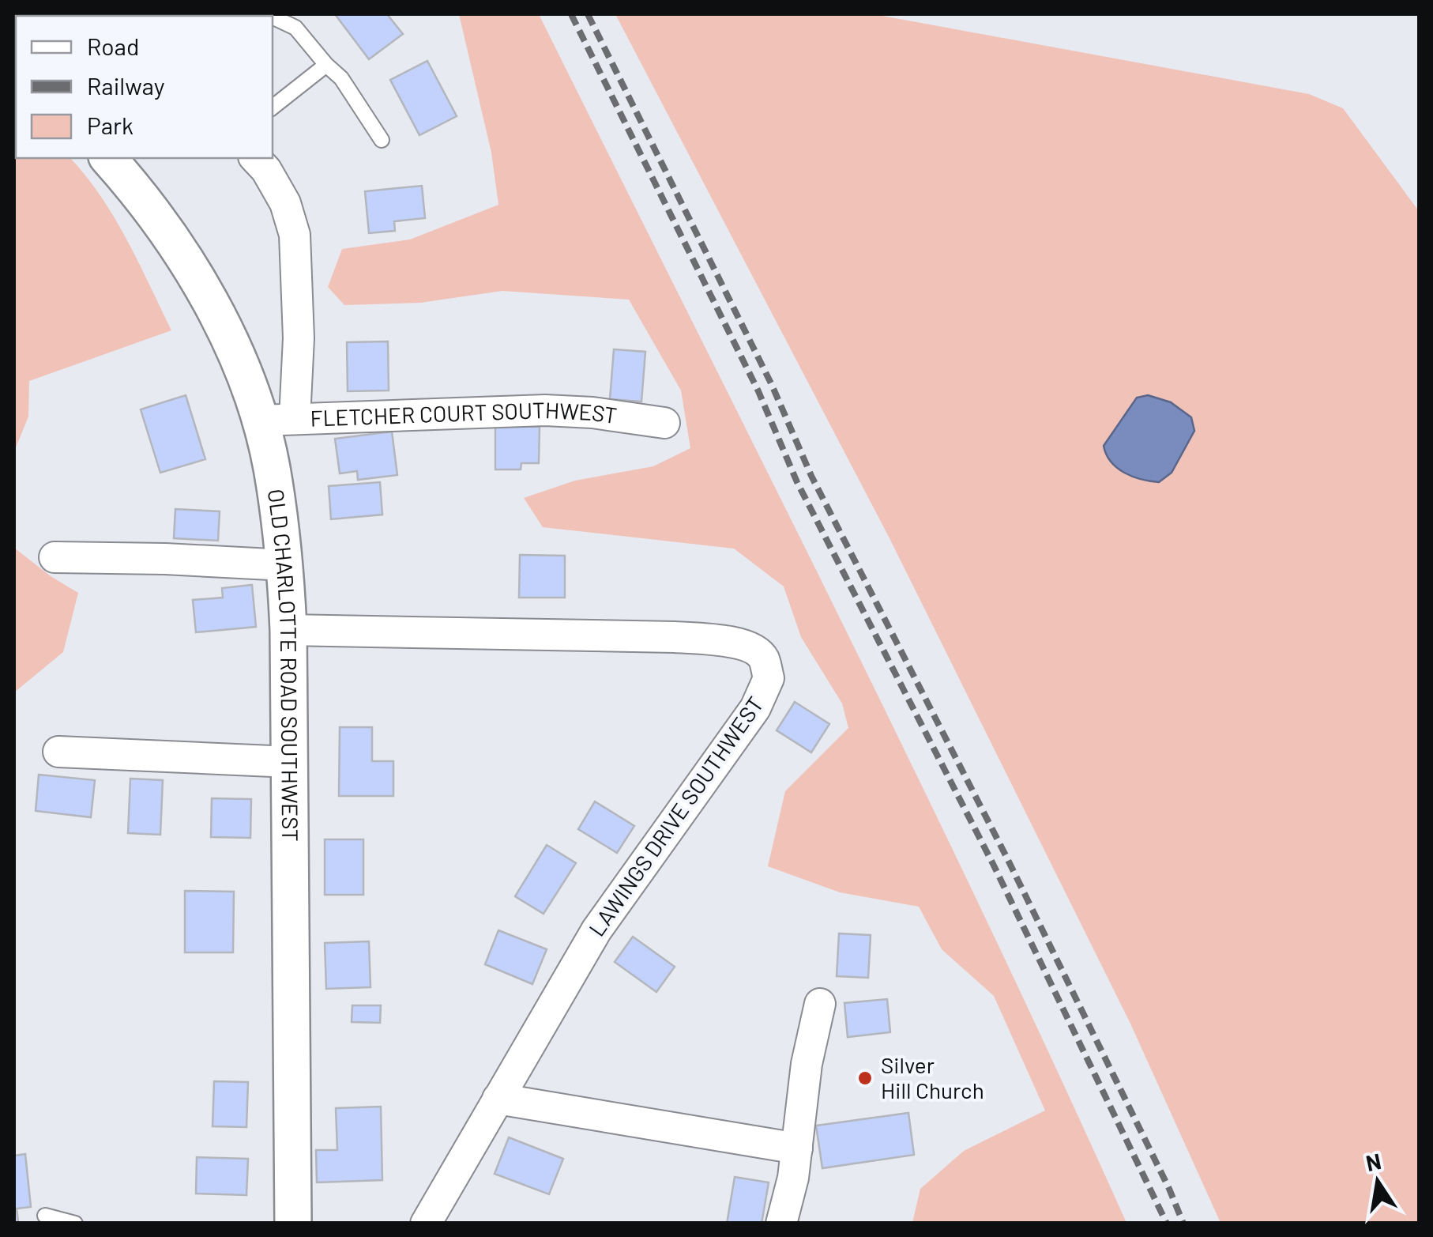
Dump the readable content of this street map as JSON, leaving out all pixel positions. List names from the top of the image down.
{
  "streets": {
    "street": ["FLETCHER COURT SOUTHWEST", "OLD CHARLOTTE ROAD SOUTHWEST", "LAWINGS DRIVE SOUTHWEST"]
  },
  "crossings": [
    ["FLETCHER COURT SOUTHWEST", "OLD CHARLOTTE ROAD SOUTHWEST"],
    ["OLD CHARLOTTE ROAD SOUTHWEST", "LAWINGS DRIVE SOUTHWEST"]
  ],
  "places": ["Silver Hill Church"],
  "legend": ["Road", "Railway", "Park"],
  "north": "top"
}
